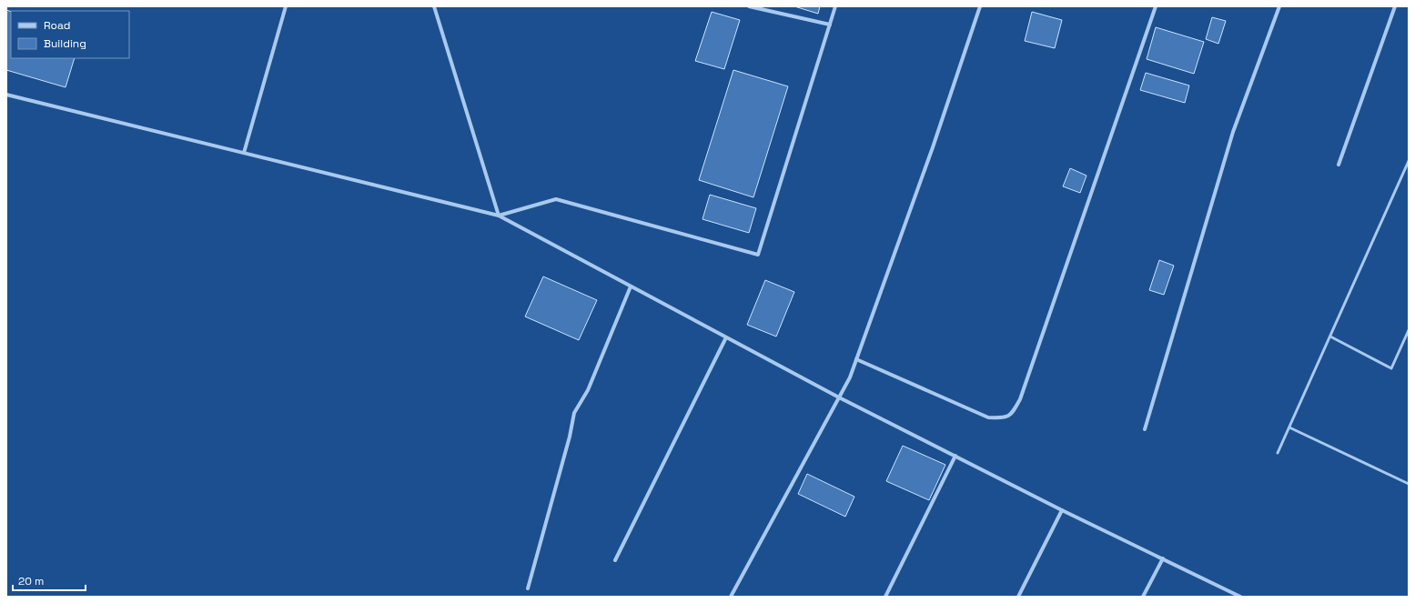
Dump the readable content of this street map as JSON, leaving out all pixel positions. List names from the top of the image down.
{
  "legend": ["Road", "Building"],
  "scale_bar": "20 m"
}
